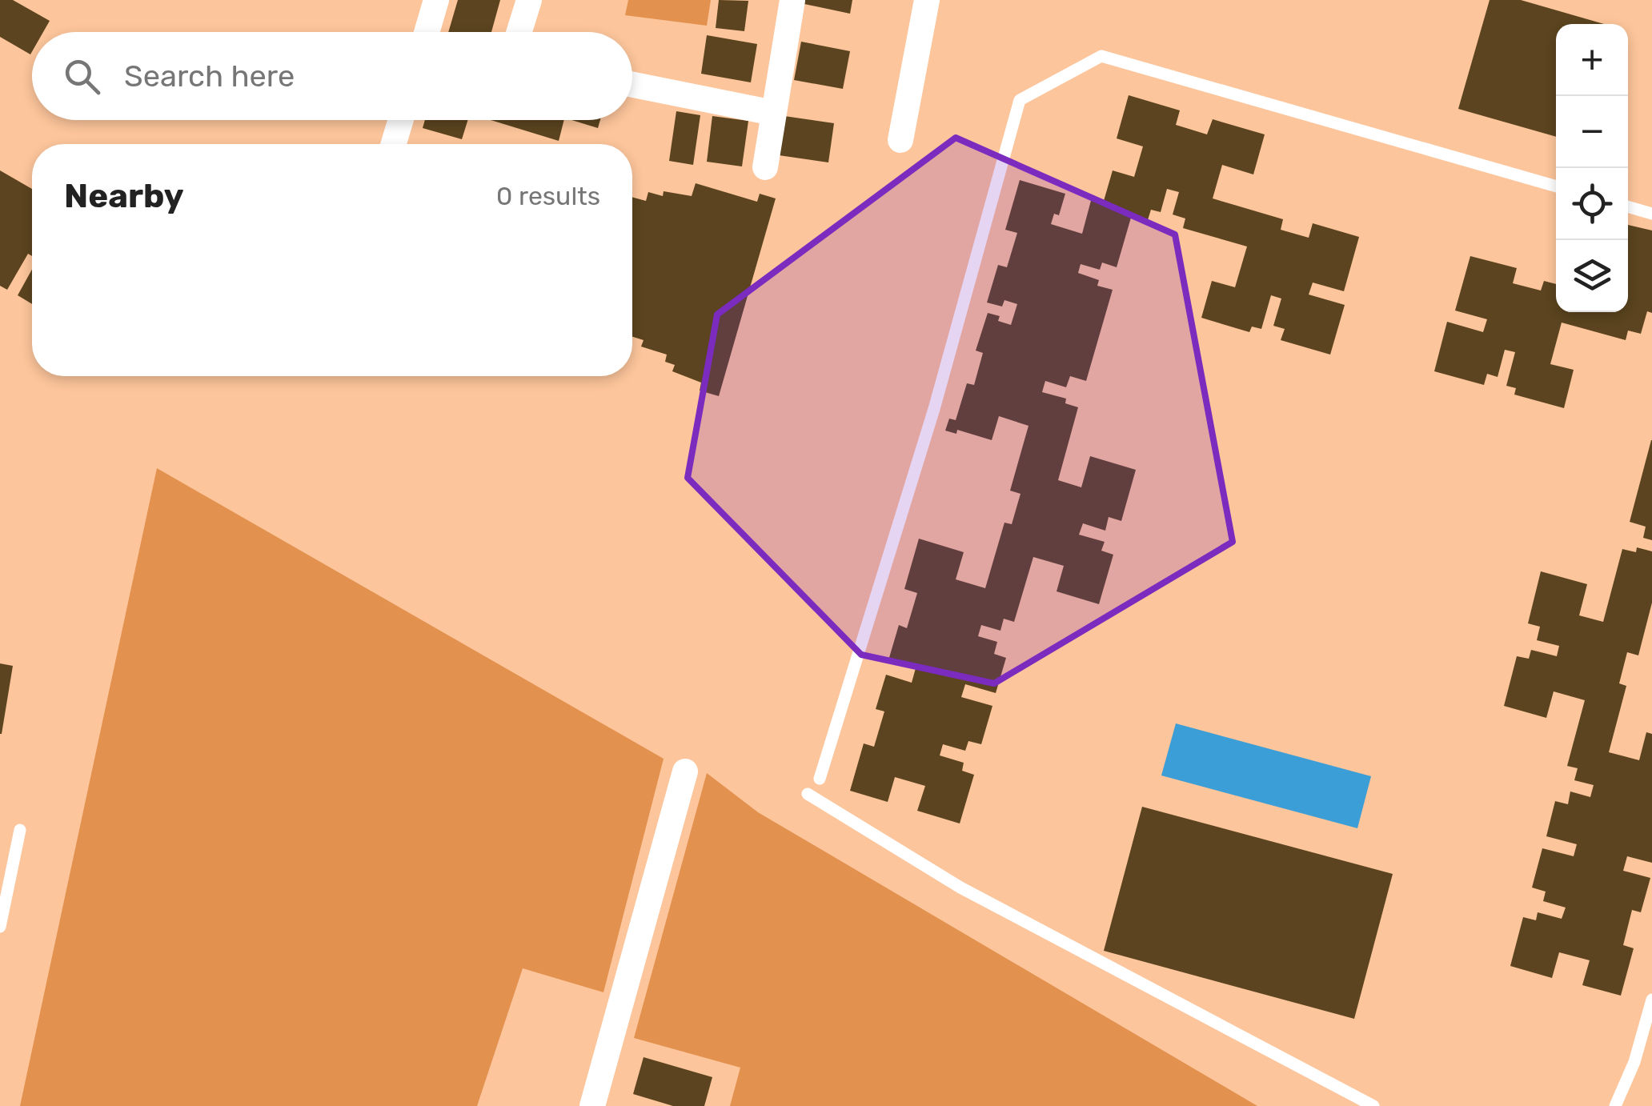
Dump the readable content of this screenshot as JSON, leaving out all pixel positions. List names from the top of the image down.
{
  "page": {
    "map_buttons": ["+", "−"],
    "search": "Search here",
    "heading": ["Nearby", "0 results"]
  }
}
